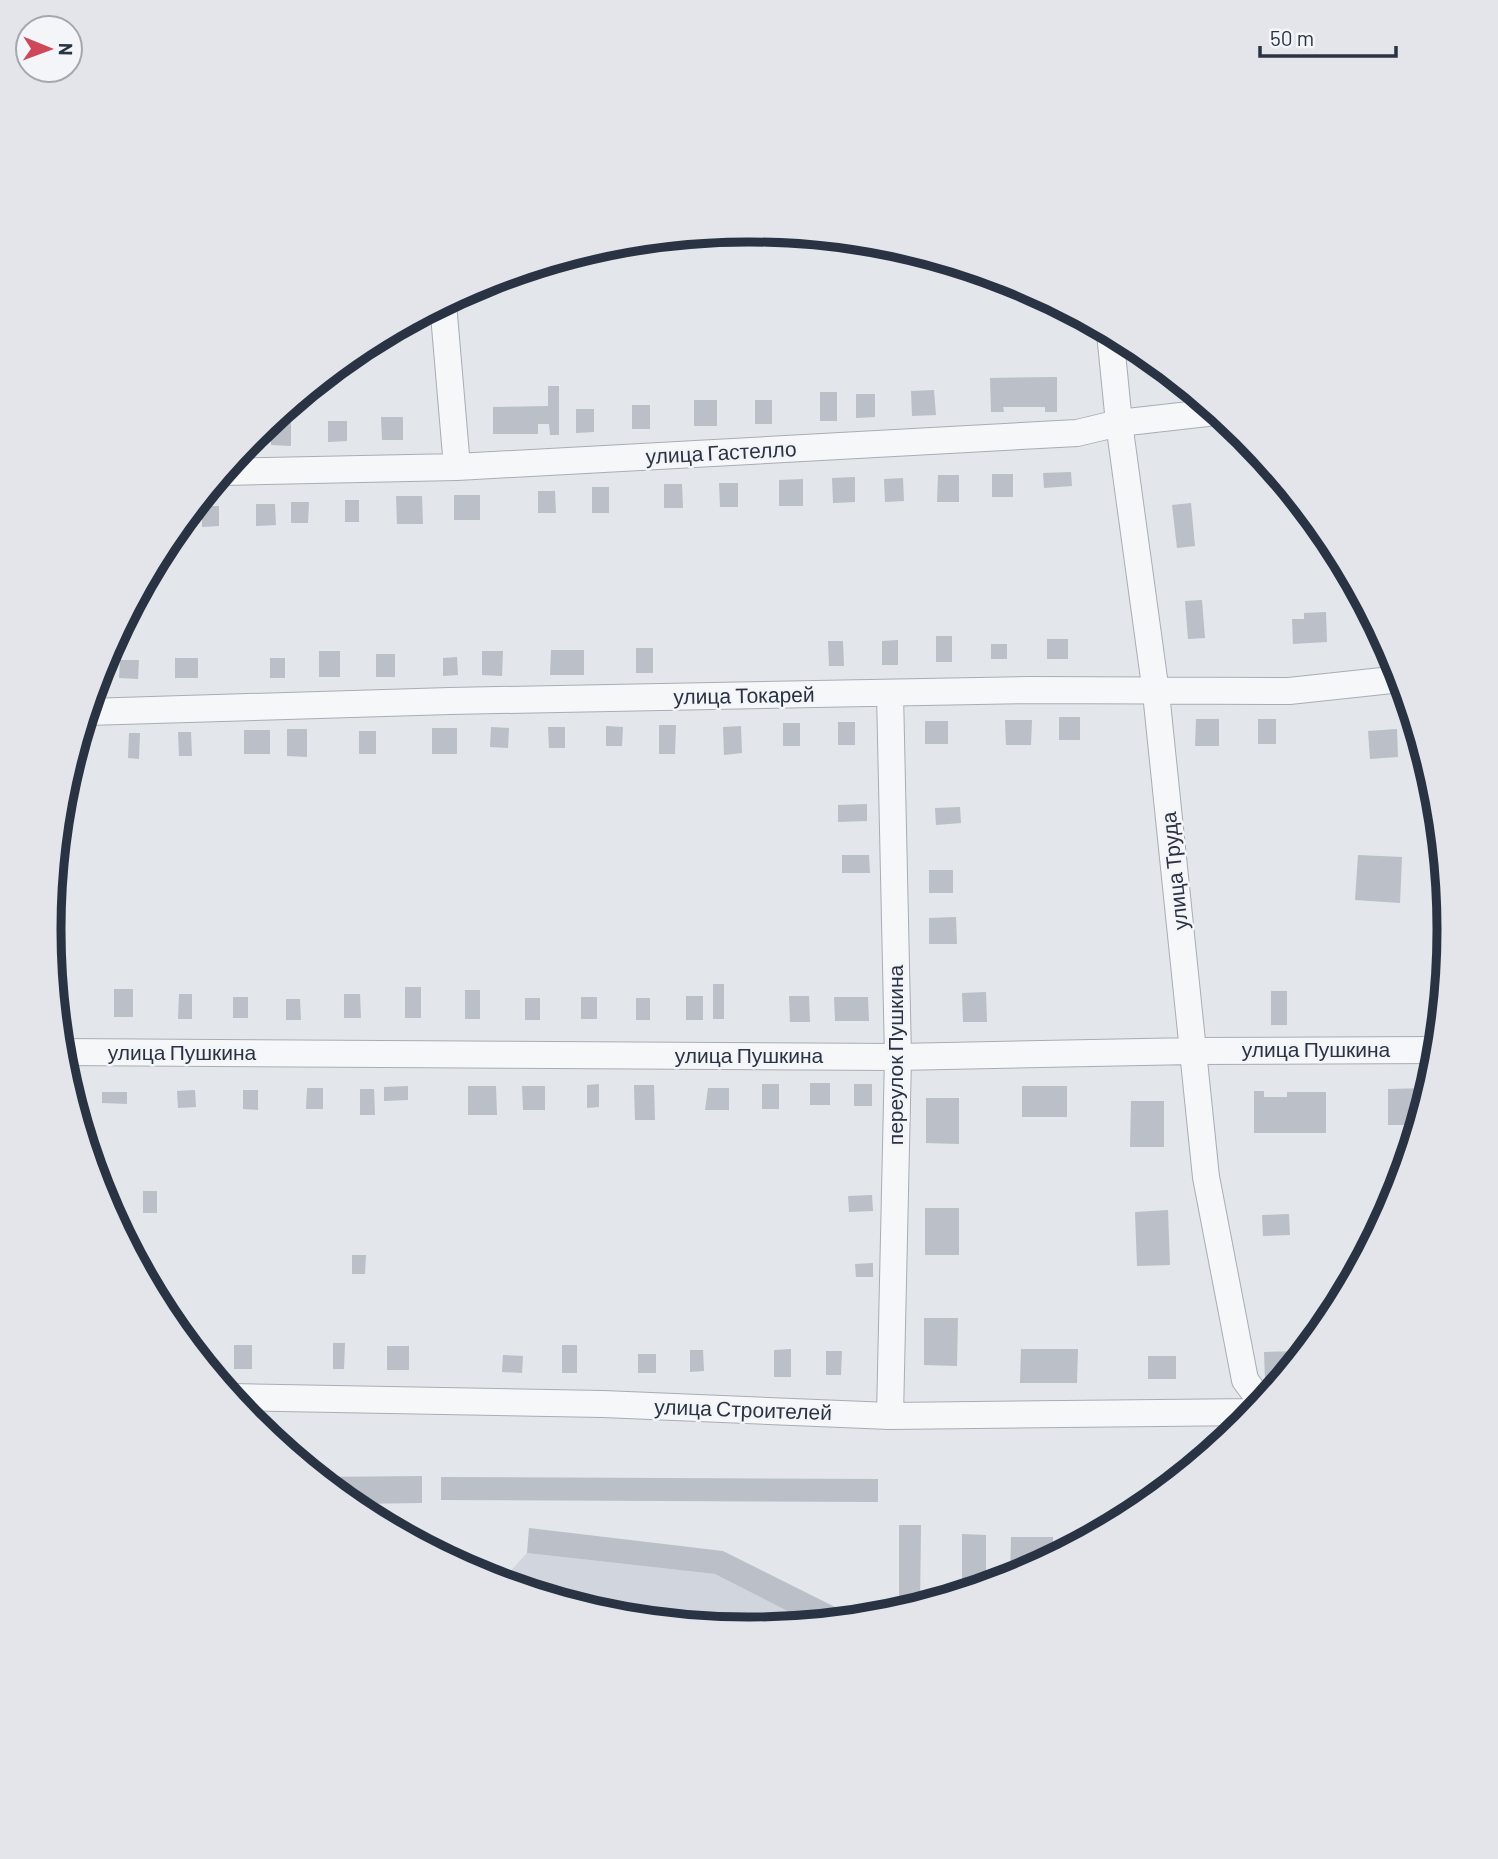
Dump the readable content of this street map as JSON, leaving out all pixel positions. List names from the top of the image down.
{
  "streets": {
    "street": [
      "улица Гастелло",
      "улица Токарей",
      "улица Труда",
      "улица Пушкина",
      "переулок Пушкина",
      "улица Строителей"
    ]
  },
  "crossings": [
    ["улица Гастелло", "улица Труда"],
    ["улица Токарей", "улица Труда"],
    ["улица Токарей", "переулок Пушкина"],
    ["улица Труда", "улица Пушкина"],
    ["улица Пушкина", "переулок Пушкина"],
    ["переулок Пушкина", "улица Строителей"]
  ],
  "scale_bar": "50 m",
  "north": "right"
}
